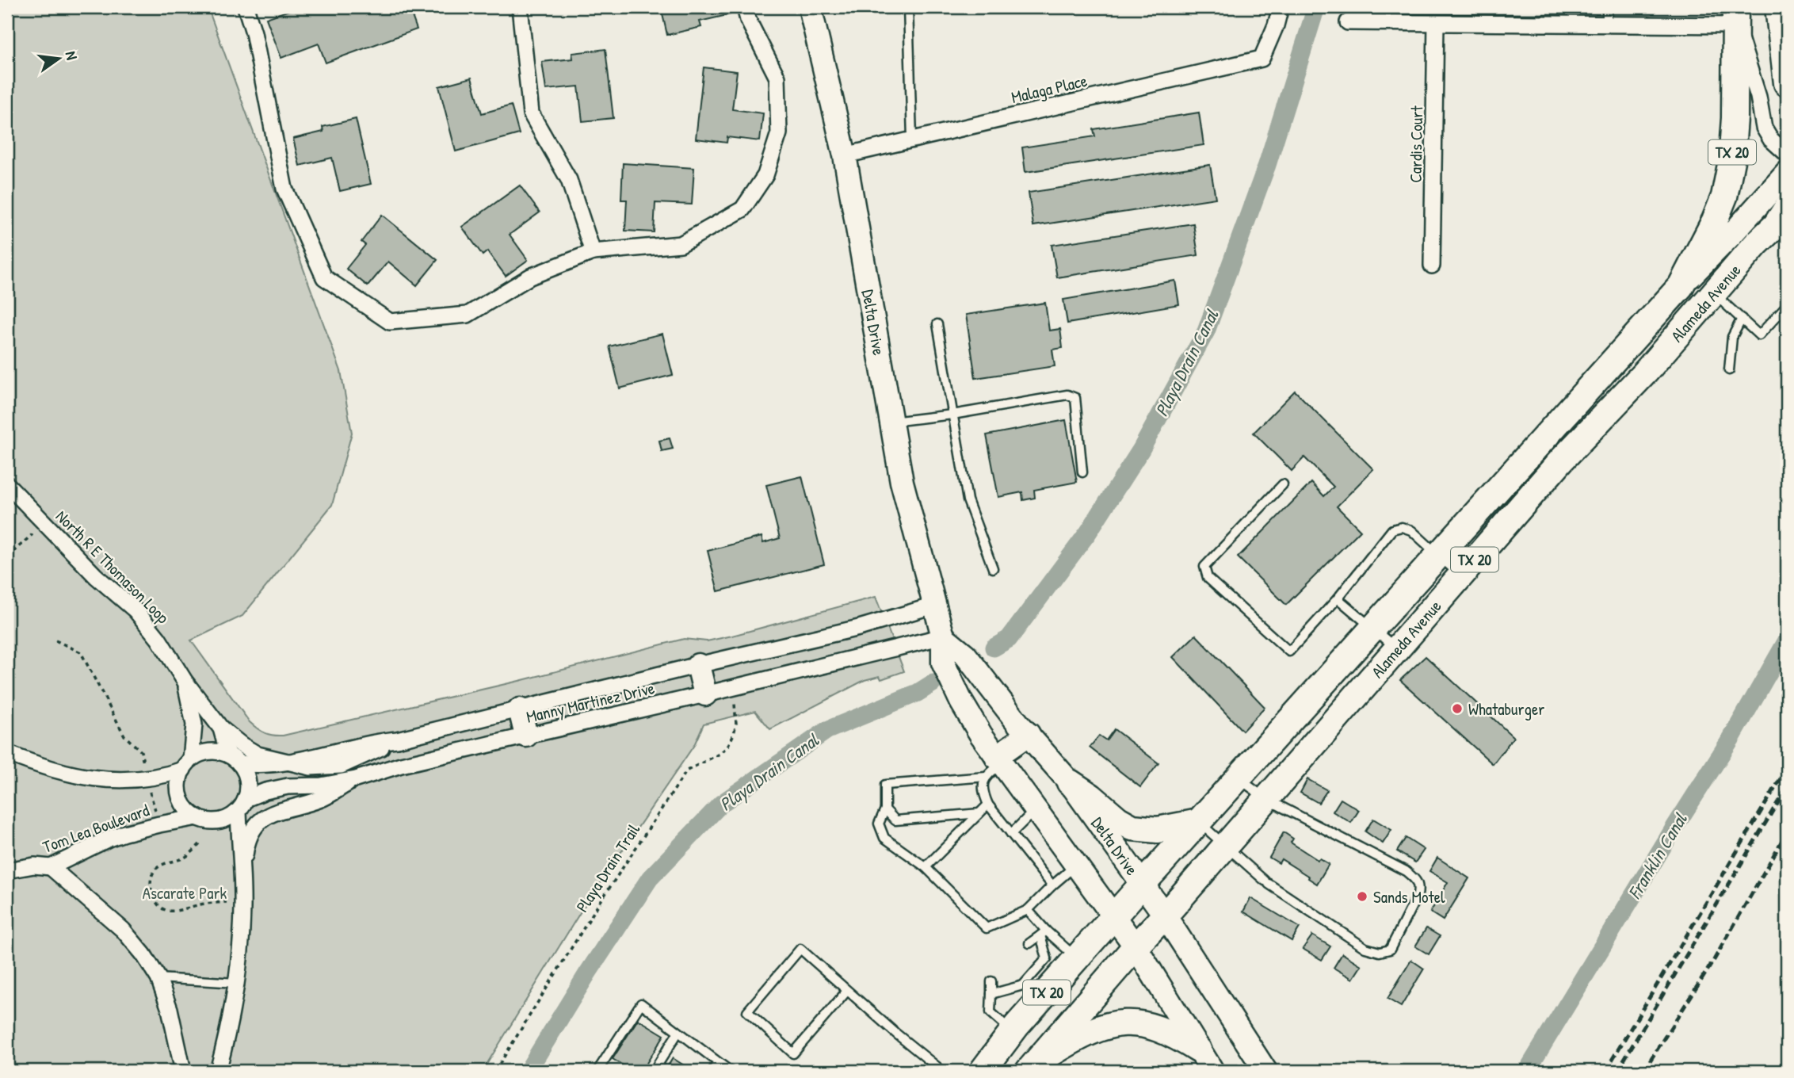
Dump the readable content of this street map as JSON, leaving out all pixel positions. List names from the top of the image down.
{
  "streets": {
    "main road": ["TX 20", "Alameda Avenue", "Delta Drive"],
    "street": [
      "Malaga Place",
      "Cardis Court",
      "North R E Thomason Loop",
      "Manny Martinez Drive",
      "Tom Lea Boulevard"
    ],
    "path": ["Playa Drain Trail"]
  },
  "crossings": [
    ["Malaga Place", "Delta Drive"],
    ["Alameda Avenue", "Delta Drive"],
    ["Delta Drive", "Manny Martinez Drive"],
    ["North R E Thomason Loop", "Manny Martinez Drive"],
    ["North R E Thomason Loop", "Tom Lea Boulevard"],
    ["Manny Martinez Drive", "Tom Lea Boulevard"],
    ["Manny Martinez Drive", "Playa Drain Trail"]
  ],
  "water": ["Playa Drain Canal", "Franklin Canal"],
  "parks": ["Ascarate Park"],
  "places": ["Whataburger", "Sands Motel"],
  "north": "right"
}
